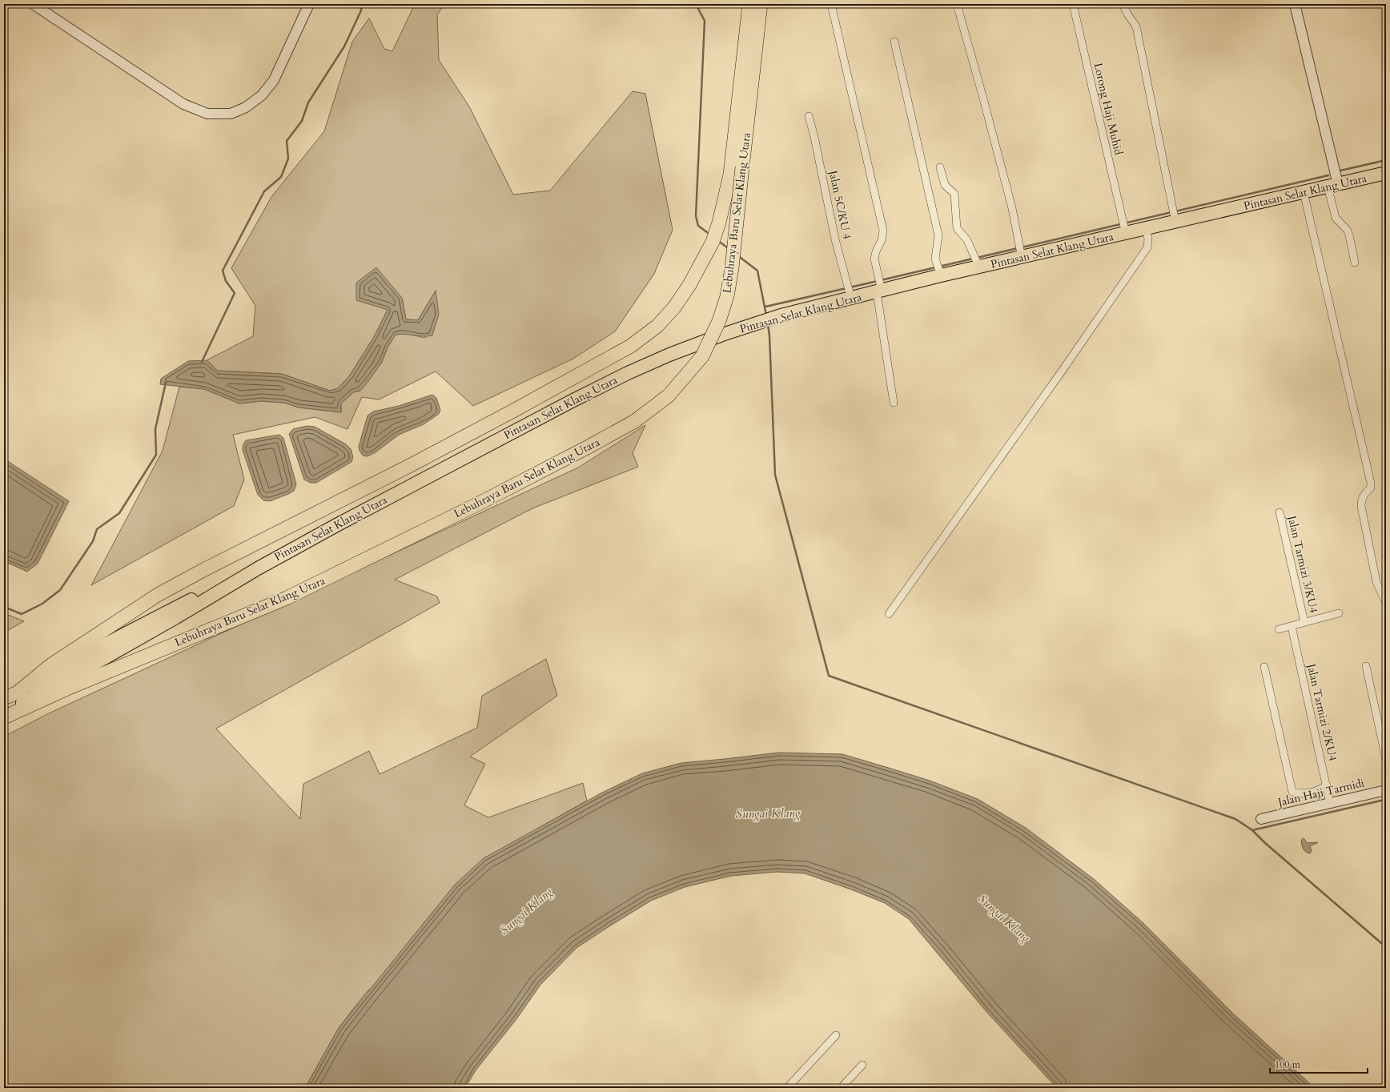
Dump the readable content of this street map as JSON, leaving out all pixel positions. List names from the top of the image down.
{
  "streets": {
    "highway": ["Pintasan Selat Klang Utara", "Lebuhraya Baru Selat Klang Utara"],
    "street": [
      "Lorong Haji Muhid",
      "Jalan 5C/KU 4",
      "Jalan Tarmizi 3/KU4",
      "Jalan Tarmizi 2/KU4",
      "Jalan Haji Tarmidi"
    ]
  },
  "crossings": [
    ["Lorong Haji Muhid", "Pintasan Selat Klang Utara"],
    ["Pintasan Selat Klang Utara", "Jalan 5C/KU 4"],
    ["Pintasan Selat Klang Utara", "Lebuhraya Baru Selat Klang Utara"],
    ["Jalan Tarmizi 2/KU4", "Jalan Haji Tarmidi"]
  ],
  "water": ["Sungai Klang"],
  "scale_bar": "100 m"
}
